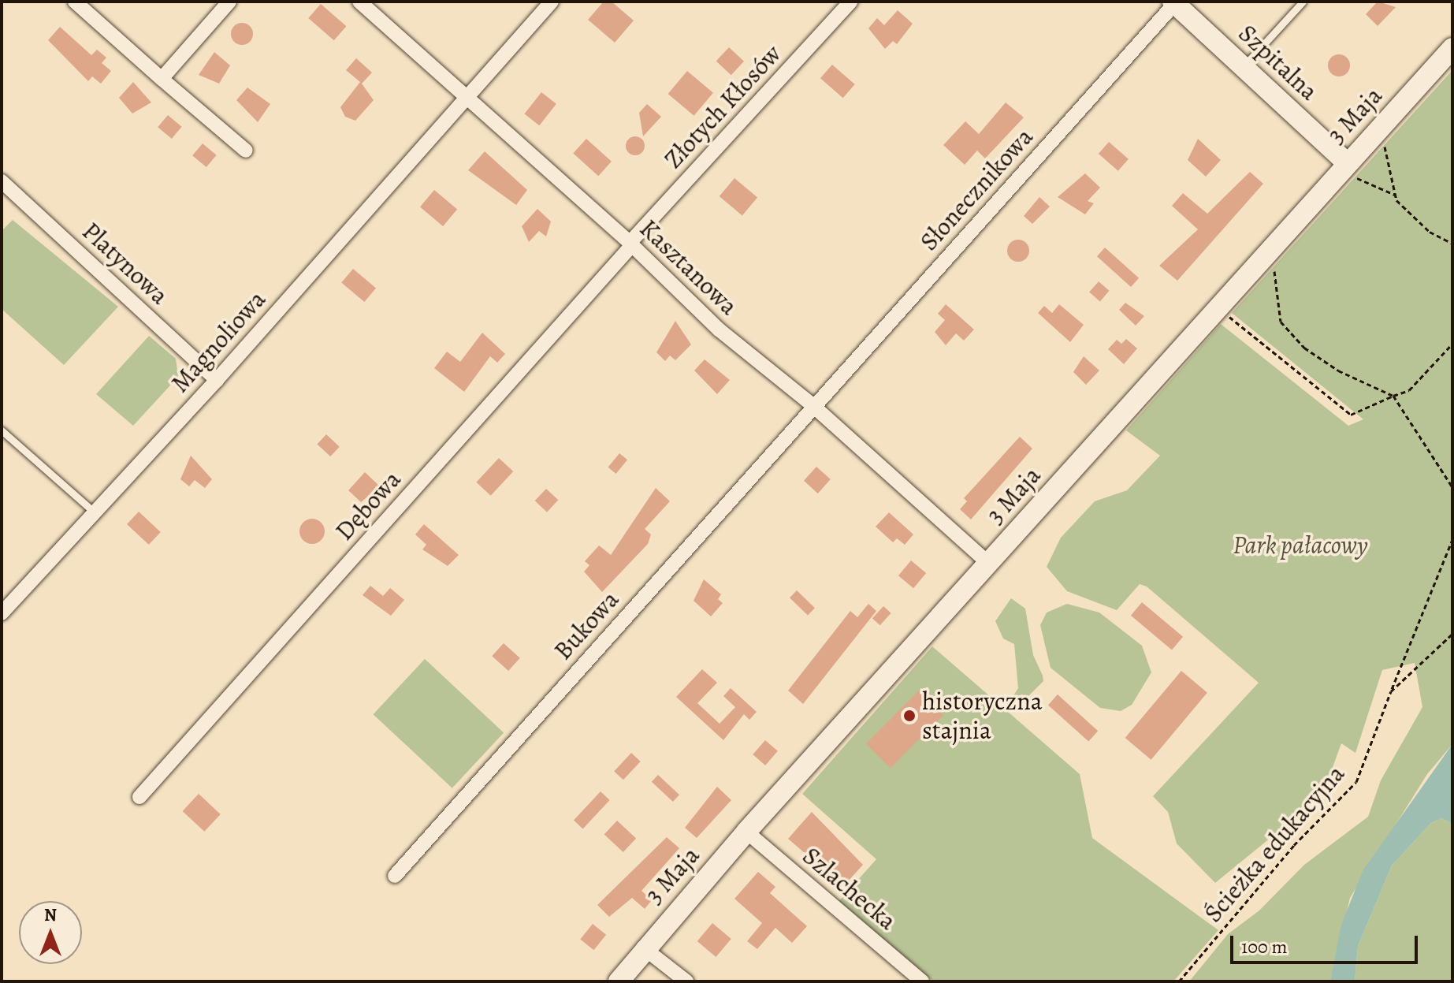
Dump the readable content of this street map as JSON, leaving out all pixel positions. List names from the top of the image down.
{
  "streets": {
    "street": [
      "Szpitalna",
      "Złotych Kłosów",
      "3 Maja",
      "Słonecznikowa",
      "Platynowa",
      "Kasztanowa",
      "Magnoliowa",
      "Dębowa",
      "Bukowa",
      "Szlachecka"
    ],
    "path": ["Ścieżka edukacyjna"]
  },
  "crossings": [
    ["Szpitalna", "3 Maja"],
    ["Szpitalna", "Słonecznikowa"],
    ["Złotych Kłosów", "Kasztanowa"],
    ["Złotych Kłosów", "Dębowa"],
    ["3 Maja", "Kasztanowa"],
    ["3 Maja", "Szlachecka"],
    ["Słonecznikowa", "Kasztanowa"],
    ["Słonecznikowa", "Bukowa"],
    ["Platynowa", "Magnoliowa"],
    ["Kasztanowa", "Magnoliowa"],
    ["Kasztanowa", "Dębowa"],
    ["Kasztanowa", "Bukowa"]
  ],
  "parks": ["Park pałacowy"],
  "places": ["historyczna stajnia"],
  "scale_bar": "100 m",
  "north": "top"
}
